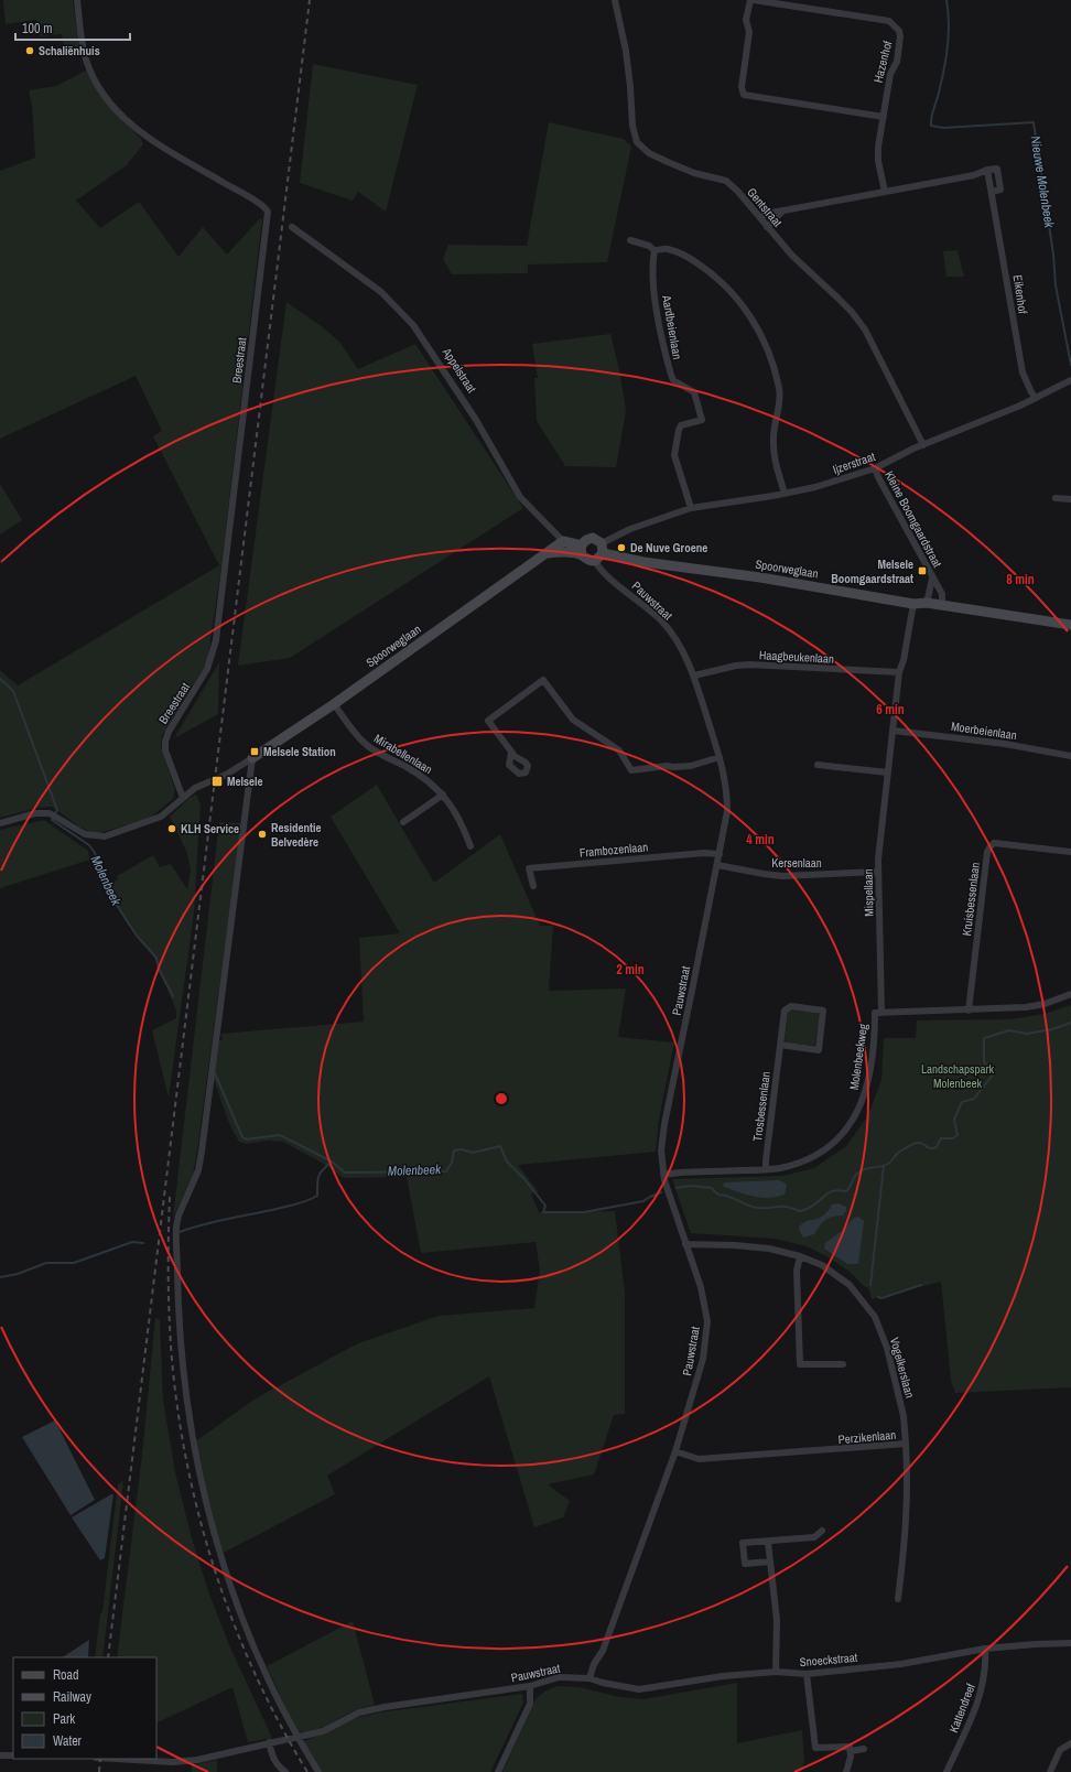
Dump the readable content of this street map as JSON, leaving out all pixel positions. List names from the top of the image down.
{
  "streets": {
    "street": [
      "Hazenhof",
      "Gentstraat",
      "Eikenhof",
      "Aardbeienlaan",
      "Breestraat",
      "Appelstraat",
      "Ijzerstraat",
      "Kleine Boomgaardstraat",
      "Spoorweglaan",
      "Pauwstraat",
      "Haagbeukenlaan",
      "Moerbeienlaan",
      "Mirabellenlaan",
      "Frambozenlaan",
      "Kersenlaan",
      "Mispellaan",
      "Kruisbessenlaan",
      "Molenbeekweg",
      "Trosbessenlaan",
      "Vogelkerslaan",
      "Perzikenlaan",
      "Snoeckstraat",
      "Kattendreef"
    ]
  },
  "crossings": [
    ["Hazenhof", "Eikenhof"],
    ["Gentstraat", "Eikenhof"],
    ["Gentstraat", "Ijzerstraat"],
    ["Eikenhof", "Ijzerstraat"],
    ["Aardbeienlaan", "Ijzerstraat"],
    ["Breestraat", "Spoorweglaan"],
    ["Appelstraat", "Spoorweglaan"],
    ["Ijzerstraat", "Kleine Boomgaardstraat"],
    ["Ijzerstraat", "Spoorweglaan"],
    ["Ijzerstraat", "Pauwstraat"],
    ["Kleine Boomgaardstraat", "Spoorweglaan"],
    ["Spoorweglaan", "Pauwstraat"],
    ["Spoorweglaan", "Mirabellenlaan"],
    ["Spoorweglaan", "Mispellaan"],
    ["Pauwstraat", "Haagbeukenlaan"],
    ["Pauwstraat", "Frambozenlaan"],
    ["Pauwstraat", "Kersenlaan"],
    ["Pauwstraat", "Molenbeekweg"],
    ["Pauwstraat", "Vogelkerslaan"],
    ["Pauwstraat", "Perzikenlaan"],
    ["Pauwstraat", "Snoeckstraat"],
    ["Haagbeukenlaan", "Mispellaan"],
    ["Moerbeienlaan", "Mispellaan"],
    ["Kersenlaan", "Mispellaan"],
    ["Mispellaan", "Molenbeekweg"],
    ["Kruisbessenlaan", "Molenbeekweg"],
    ["Molenbeekweg", "Trosbessenlaan"],
    ["Vogelkerslaan", "Perzikenlaan"],
    ["Snoeckstraat", "Kattendreef"]
  ],
  "water": ["Nieuwe Molenbeek", "Molenbeek"],
  "parks": ["Landschapspark Molenbeek"],
  "places": {
    "other": [
      "Schaliënhuis",
      "De Nuve Groene",
      "KLH Service",
      "Residentie Belvedère"
    ],
    "transit": ["Melsele Boomgaardstraat", "Melsele Station", "Melsele"]
  },
  "legend": [
    "Road",
    "Railway",
    "Park",
    "Water"
  ],
  "scale_bar": "100 m",
  "rings": [
    "8 min",
    "6 min",
    "4 min",
    "2 min"
  ]
}
